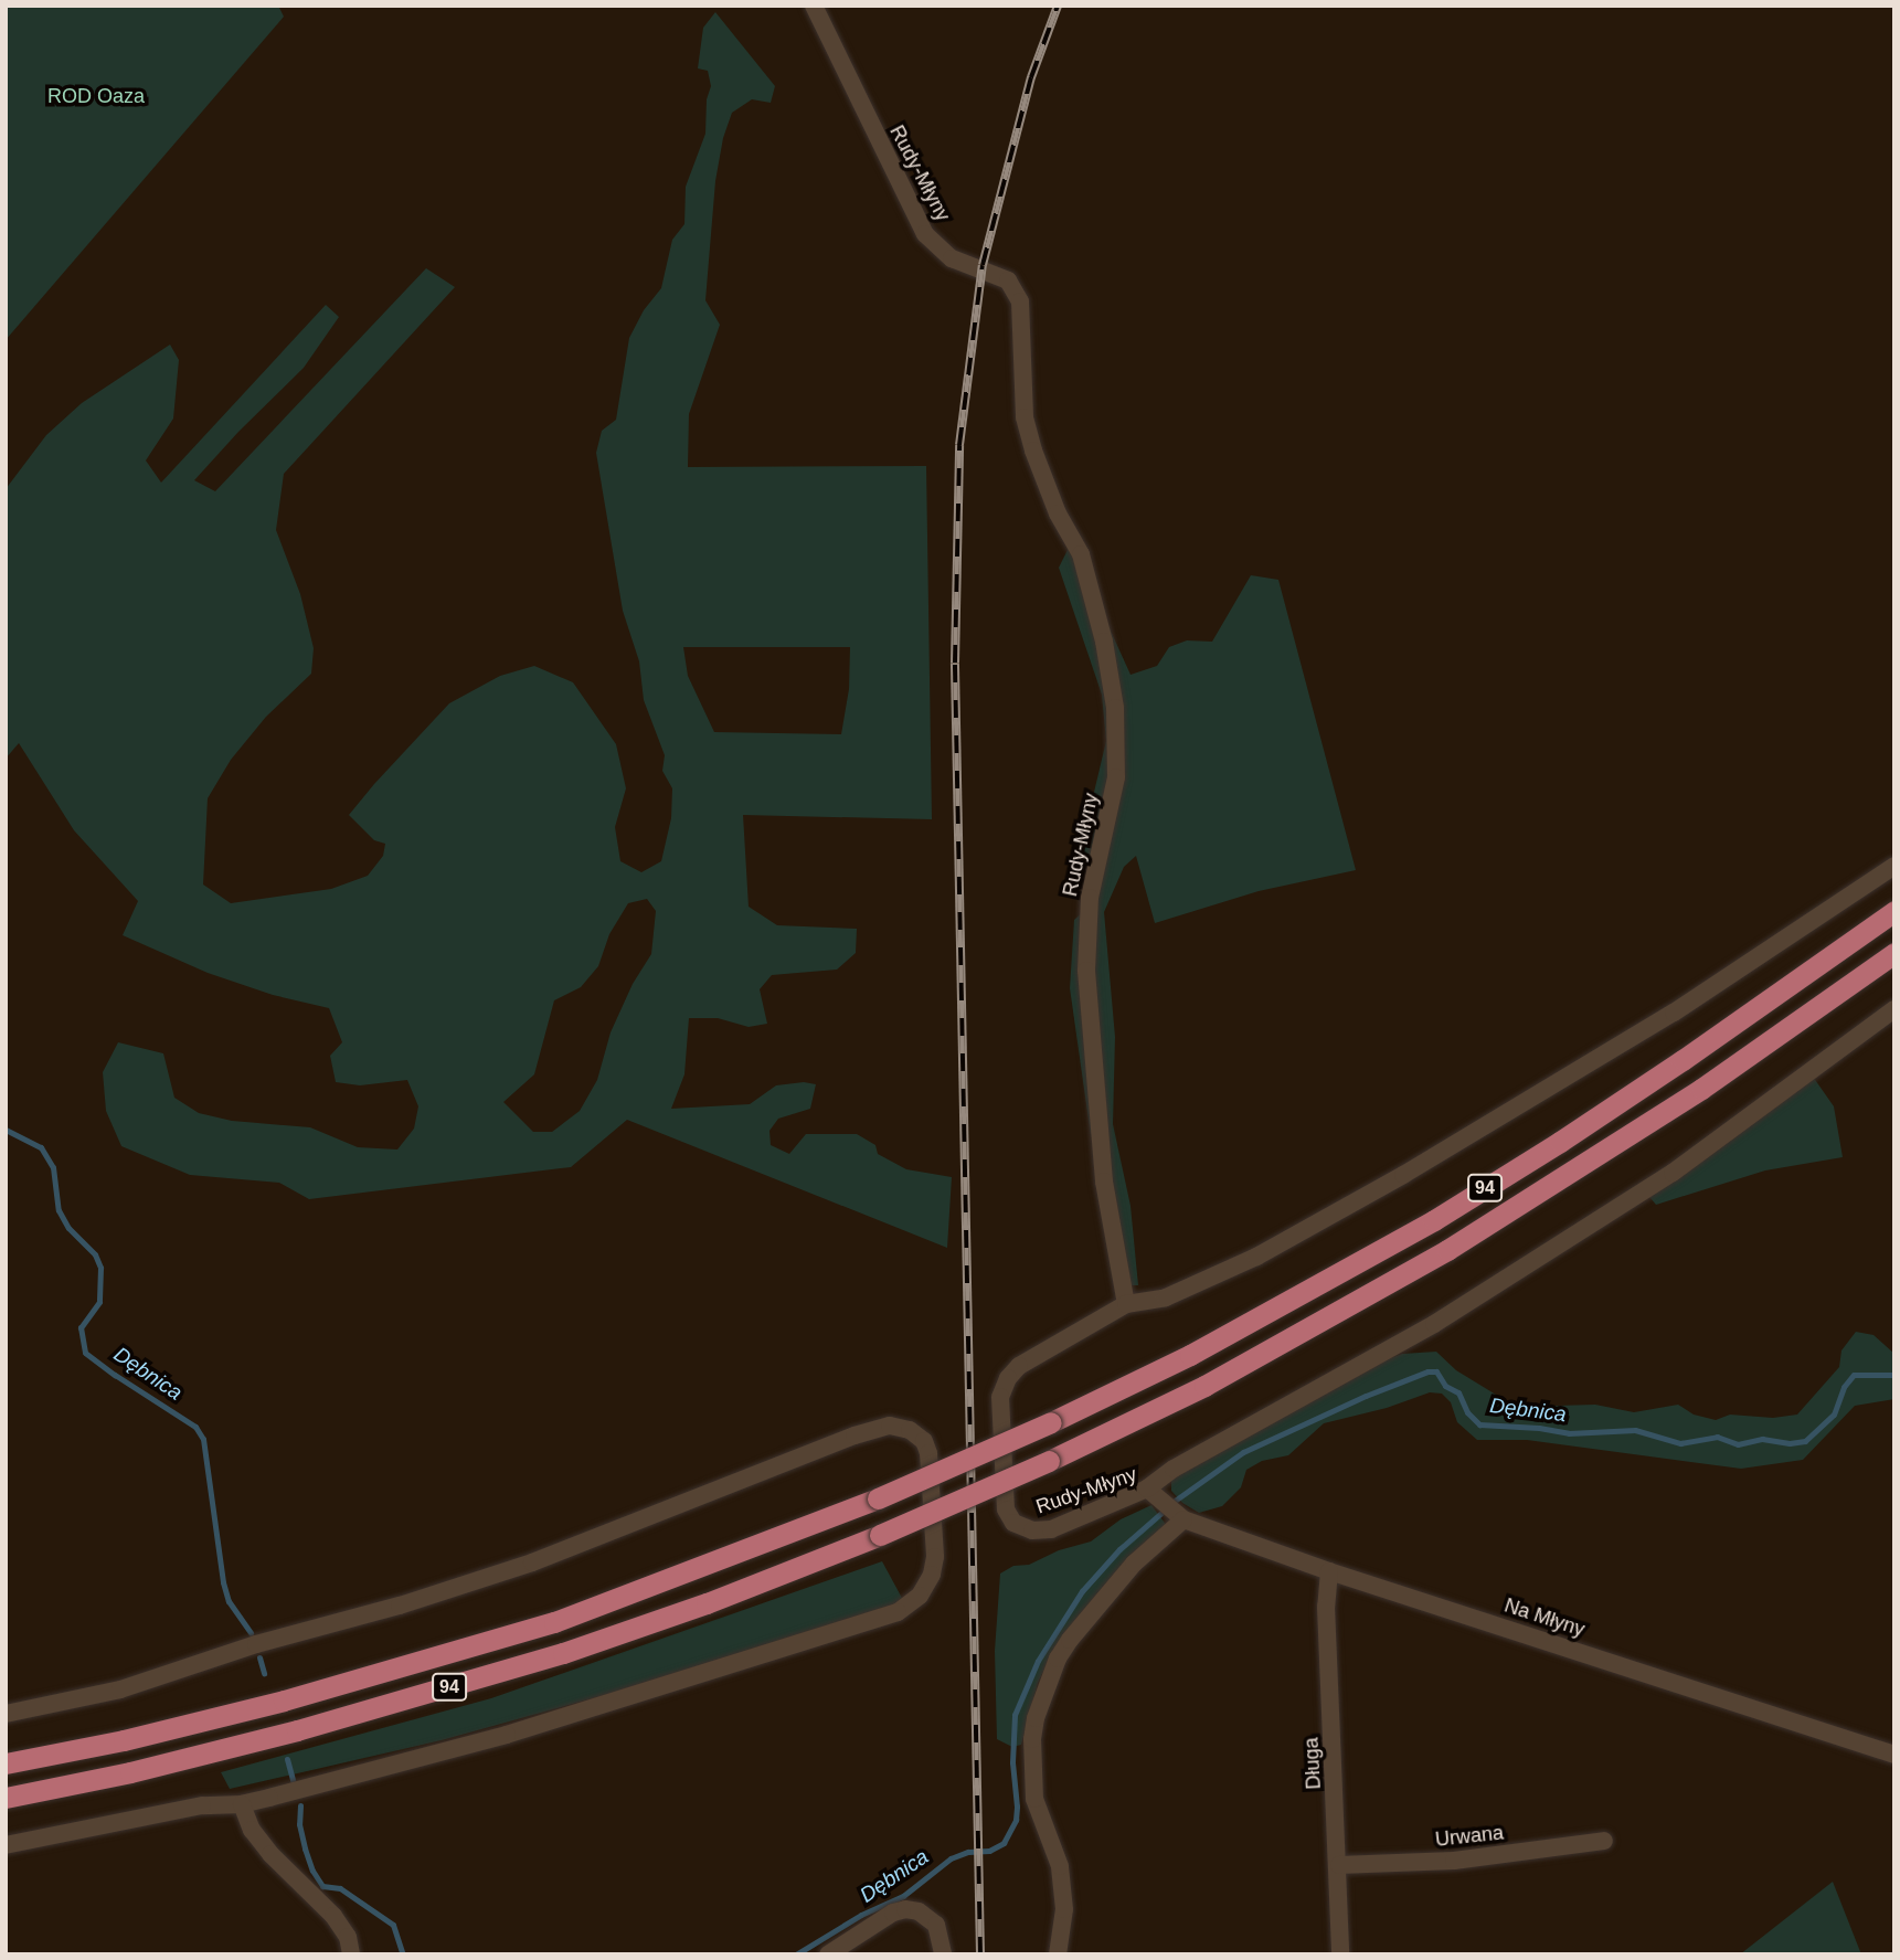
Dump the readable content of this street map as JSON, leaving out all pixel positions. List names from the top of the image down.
{
  "streets": {
    "main road": ["94"],
    "street": [
      "Rudy-Młyny",
      "Na Młyny",
      "Długa",
      "Urwana"
    ]
  },
  "crossings": [
    ["Rudy-Młyny", "Na Młyny"],
    ["Na Młyny", "Długa"],
    ["Długa", "Urwana"]
  ],
  "water": ["Dębnica"],
  "parks": ["ROD Oaza"]
}
